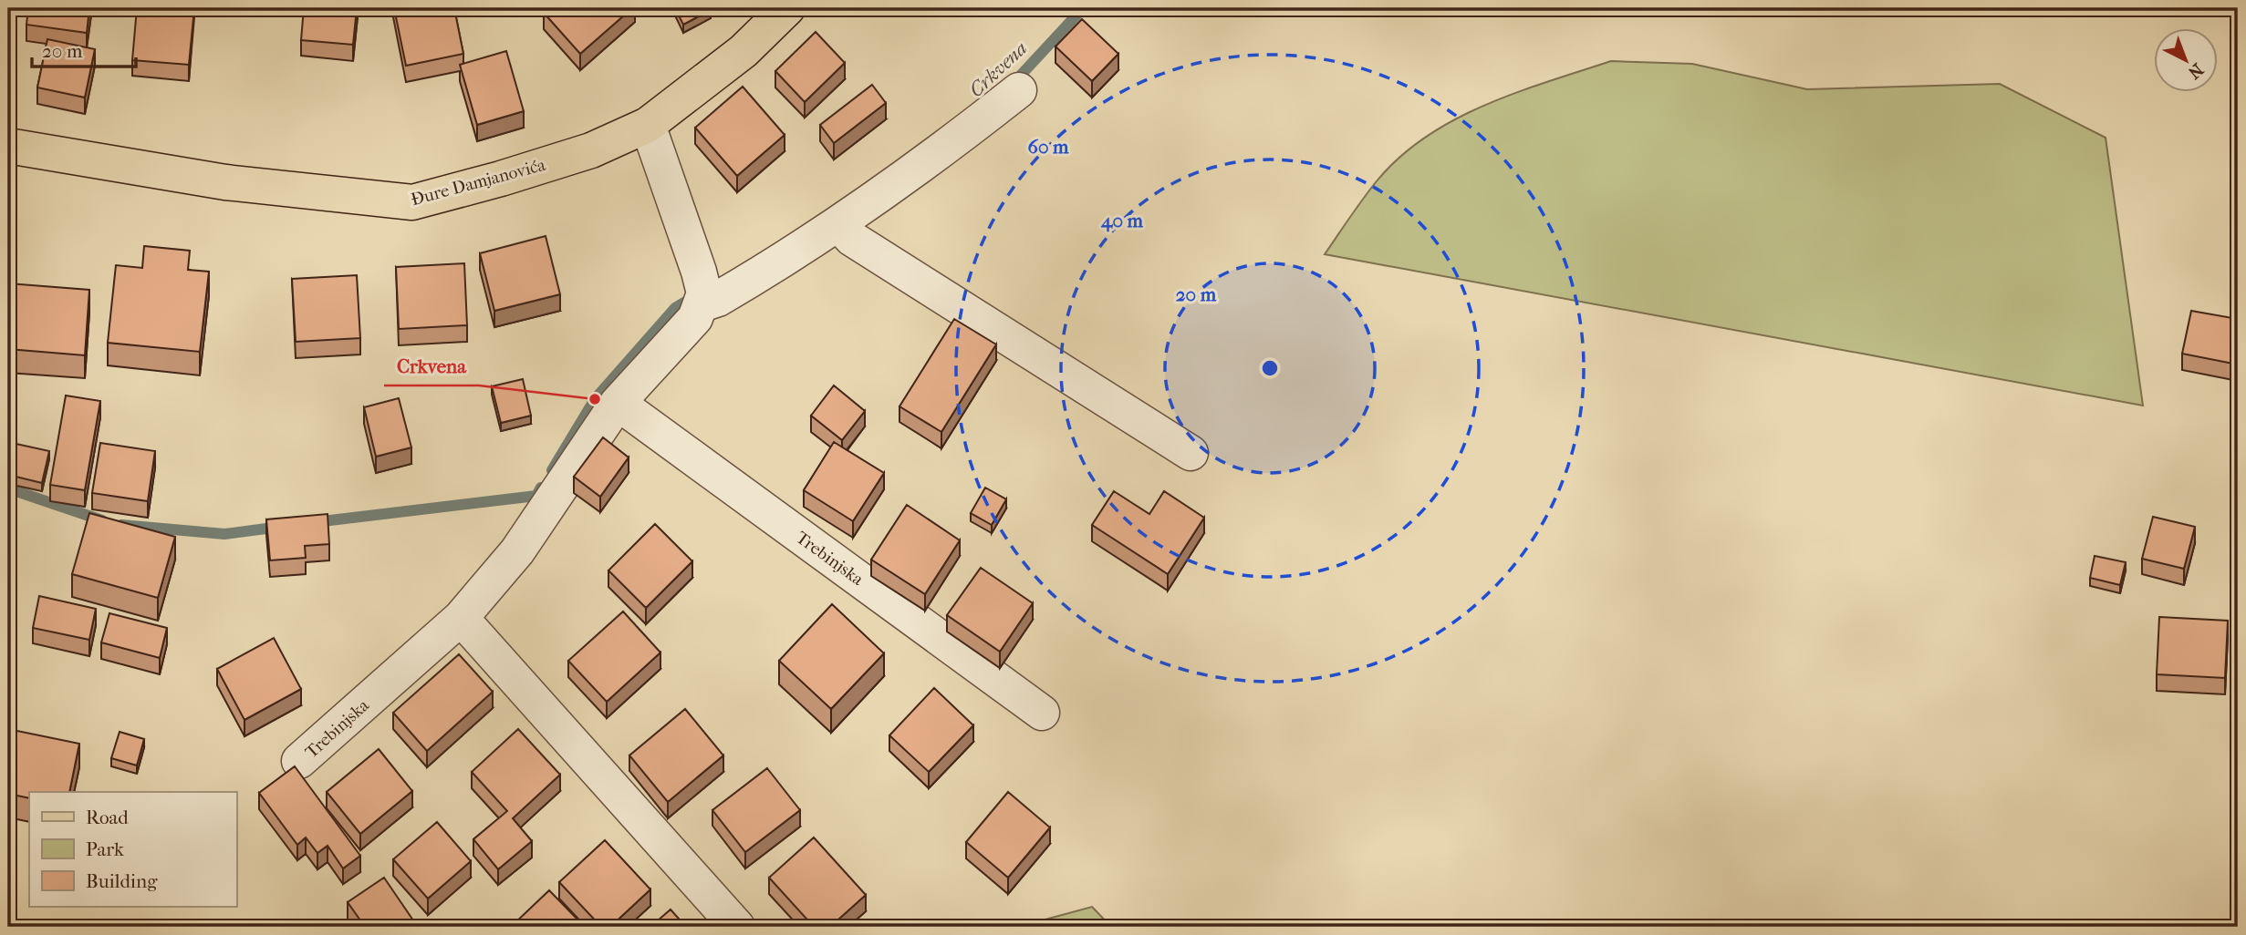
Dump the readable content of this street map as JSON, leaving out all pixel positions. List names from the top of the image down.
{
  "streets": {
    "main road": ["Đure Damjanovića"],
    "street": ["Trebinjska"]
  },
  "water": ["Crkvena"],
  "places": ["Crkvena"],
  "legend": ["Road", "Park", "Building"],
  "scale_bar": "20 m",
  "north": "bottom right",
  "rings": ["60 m", "40 m", "20 m"]
}
